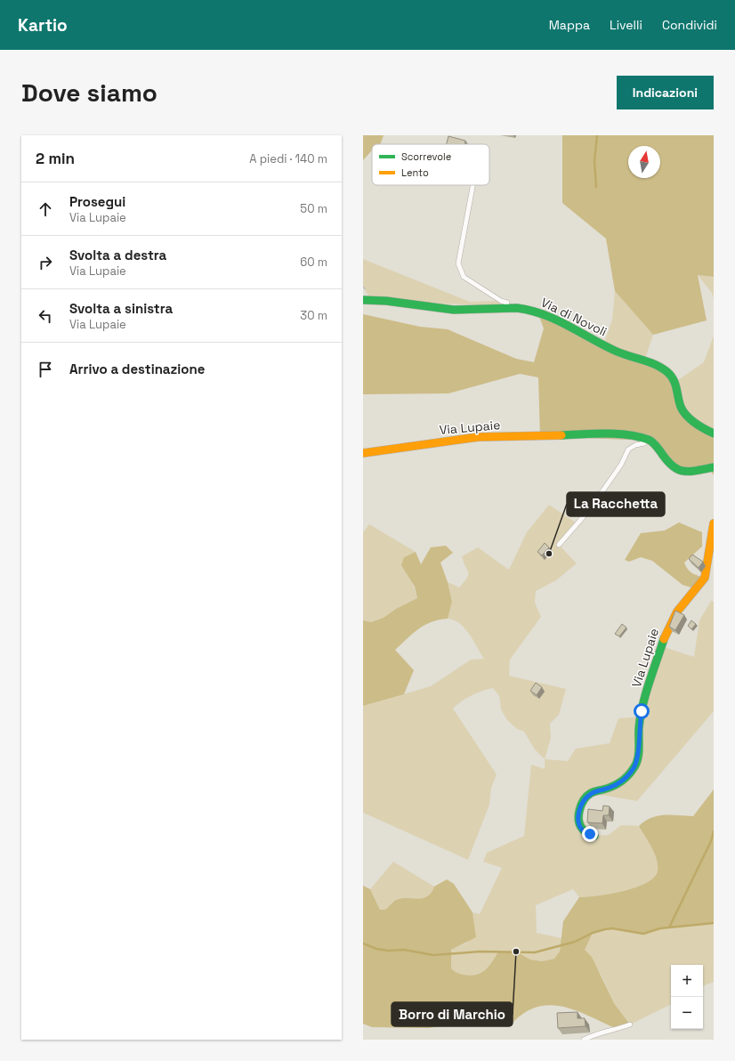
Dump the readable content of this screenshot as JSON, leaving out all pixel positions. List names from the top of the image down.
{
  "streets": {
    "street": ["Via di Novoli", "Via Lupaie"]
  },
  "places": ["La Racchetta", "Borro di Marchio"],
  "legend": ["Scorrevole", "Lento"],
  "north": "top",
  "page": {
    "header": "Kartio",
    "nav": ["Mappa", "Livelli", "Condividi"],
    "buttons": "Indicazioni",
    "title": "Dove siamo",
    "heading": ["2 min", "A piedi · 140 m"],
    "list": [
      ["Prosegui", "Via Lupaie", "50 m"],
      ["Svolta a destra", "Via Lupaie", "60 m"],
      ["Svolta a sinistra", "Via Lupaie", "30 m"],
      "Arrivo a destinazione"
    ],
    "map_buttons": ["+", "−"]
  }
}
